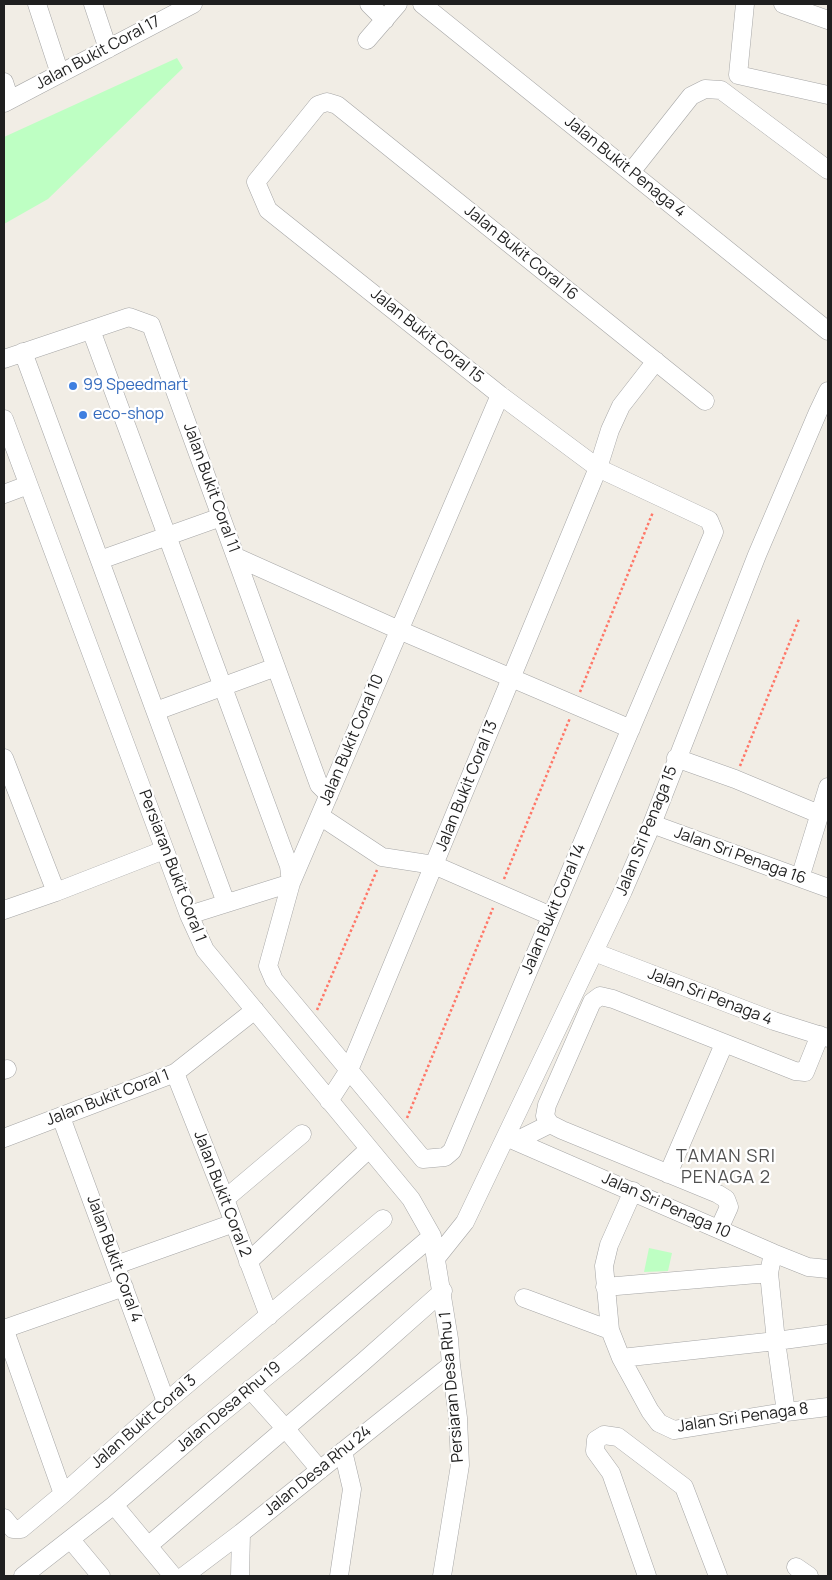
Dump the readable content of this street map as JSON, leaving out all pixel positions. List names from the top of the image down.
{
  "streets": {
    "street": [
      "Jalan Bukit Coral 17",
      "Jalan Bukit Penaga 4",
      "Jalan Bukit Coral 16",
      "Jalan Bukit Coral 15",
      "Jalan Bukit Coral 11",
      "Jalan Bukit Coral 10",
      "Jalan Bukit Coral 13",
      "Jalan Sri Penaga 15",
      "Jalan Sri Penaga 16",
      "Persiaran Bukit Coral 1",
      "Jalan Bukit Coral 14",
      "Jalan Sri Penaga 4",
      "Jalan Bukit Coral 1",
      "Jalan Bukit Coral 2",
      "Jalan Sri Penaga 10",
      "Jalan Bukit Coral 4",
      "Persiaran Desa Rhu 1",
      "Jalan Desa Rhu 19",
      "Jalan Sri Penaga 8",
      "Jalan Bukit Coral 3",
      "Jalan Desa Rhu 24"
    ]
  },
  "crossings": [
    ["Jalan Bukit Coral 16", "Jalan Bukit Coral 15"],
    ["Jalan Bukit Coral 16", "Jalan Bukit Coral 13"],
    ["Jalan Bukit Coral 15", "Jalan Bukit Coral 10"],
    ["Jalan Bukit Coral 15", "Jalan Bukit Coral 13"],
    ["Jalan Bukit Coral 15", "Jalan Bukit Coral 14"],
    ["Jalan Bukit Coral 11", "Jalan Bukit Coral 10"],
    ["Jalan Bukit Coral 10", "Jalan Bukit Coral 13"],
    ["Jalan Bukit Coral 10", "Jalan Bukit Coral 14"],
    ["Jalan Bukit Coral 13", "Persiaran Bukit Coral 1"],
    ["Jalan Bukit Coral 13", "Jalan Bukit Coral 14"],
    ["Jalan Sri Penaga 15", "Jalan Sri Penaga 16"],
    ["Jalan Sri Penaga 15", "Persiaran Bukit Coral 1"],
    ["Jalan Sri Penaga 15", "Jalan Sri Penaga 4"],
    ["Jalan Sri Penaga 15", "Jalan Sri Penaga 10"],
    ["Jalan Sri Penaga 15", "Persiaran Desa Rhu 1"],
    ["Persiaran Bukit Coral 1", "Jalan Bukit Coral 1"],
    ["Persiaran Bukit Coral 1", "Persiaran Desa Rhu 1"],
    ["Persiaran Bukit Coral 1", "Jalan Desa Rhu 19"],
    ["Jalan Bukit Coral 1", "Jalan Bukit Coral 2"],
    ["Jalan Bukit Coral 1", "Jalan Bukit Coral 4"],
    ["Jalan Bukit Coral 2", "Jalan Bukit Coral 3"],
    ["Jalan Bukit Coral 4", "Jalan Bukit Coral 3"],
    ["Persiaran Desa Rhu 1", "Jalan Desa Rhu 24"]
  ],
  "districts": ["TAMAN SRI PENAGA 2"],
  "places": ["99 Speedmart", "eco-shop"]
}
